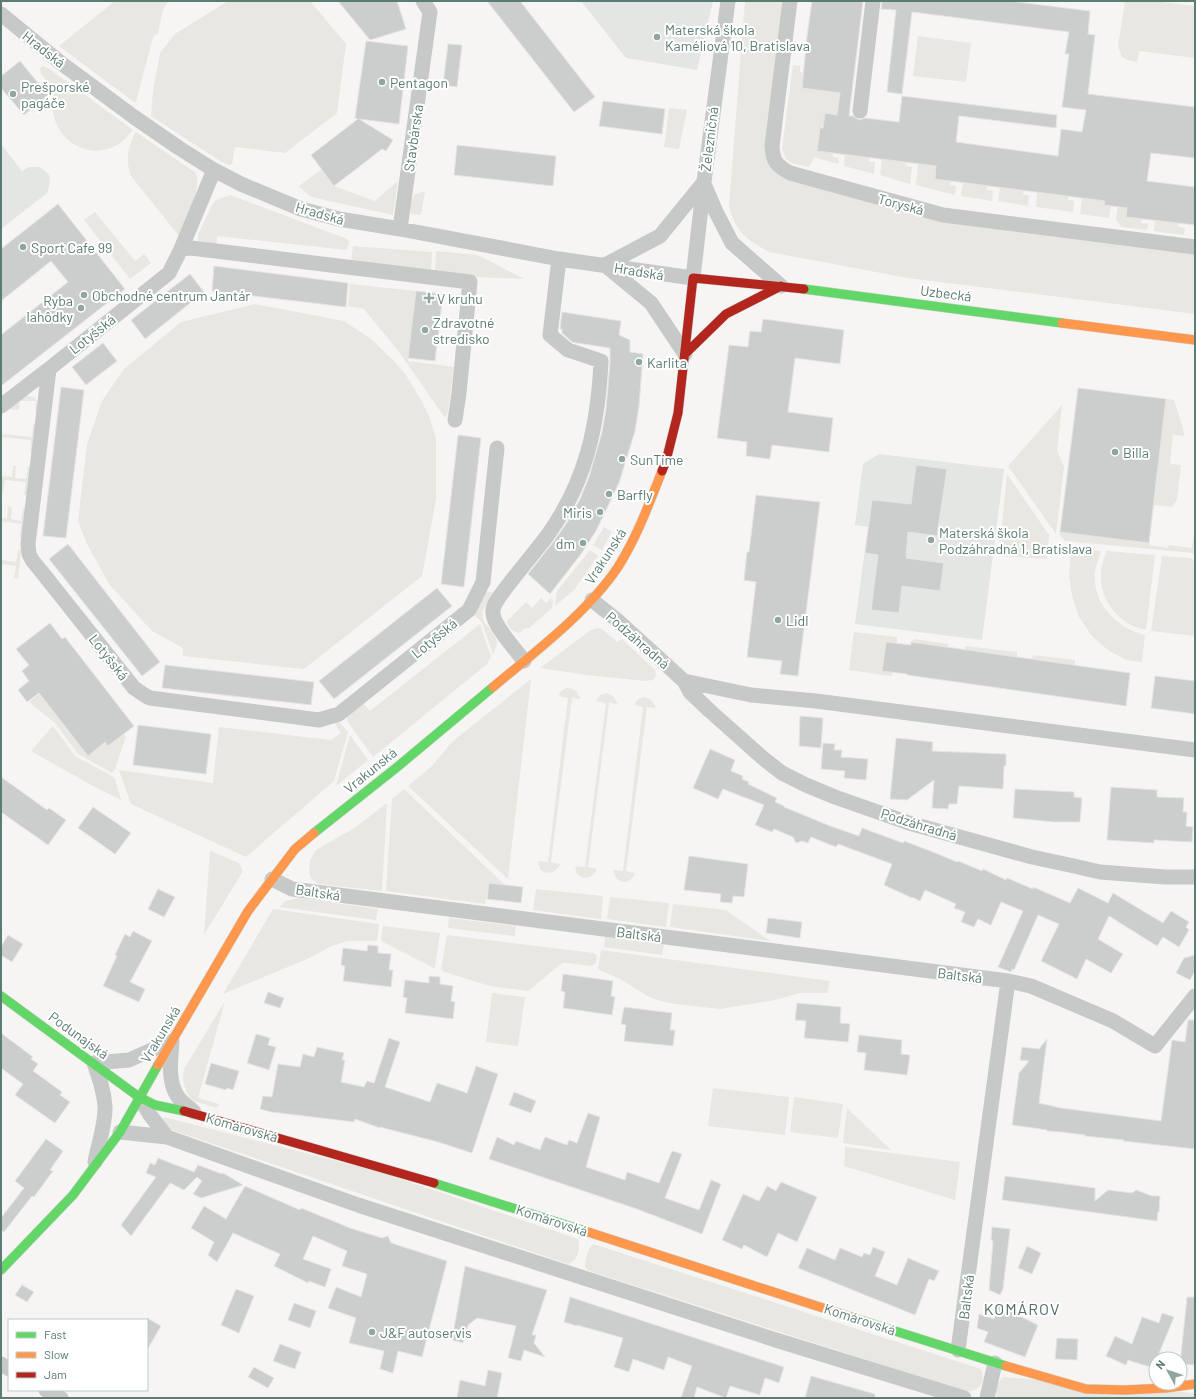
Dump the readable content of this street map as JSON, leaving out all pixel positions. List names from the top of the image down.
{
  "streets": {
    "street": [
      "Hradská",
      "Stavbárska",
      "Železničná",
      "Toryská",
      "Uzbecká",
      "Lotyšská",
      "Vrakunská",
      "Podzáhradná",
      "Baltská",
      "Podunajská",
      "Komárovská"
    ]
  },
  "crossings": [
    ["Hradská", "Stavbárska"],
    ["Hradská", "Železničná"],
    ["Hradská", "Uzbecká"],
    ["Hradská", "Lotyšská"],
    ["Hradská", "Vrakunská"],
    ["Železničná", "Uzbecká"],
    ["Železničná", "Vrakunská"],
    ["Uzbecká", "Vrakunská"],
    ["Vrakunská", "Podzáhradná"],
    ["Vrakunská", "Baltská"],
    ["Vrakunská", "Podunajská"],
    ["Vrakunská", "Komárovská"],
    ["Baltská", "Komárovská"],
    ["Podunajská", "Komárovská"]
  ],
  "districts": ["KOMÁROV"],
  "places": {
    "other": [
      "Materská škola Kaméliová 10, Bratislava",
      "Pentagon",
      "Prešporské pagáče",
      "Sport Cafe 99",
      "Obchodné centrum Jantár",
      "Ryba lahôdky",
      "Zdravotné stredisko",
      "Karlita",
      "Billa",
      "SunTime",
      "Barfly",
      "Miris",
      "Materská škola Podzáhradná 1, Bratislava",
      "dm",
      "Lidl",
      "J&F autoservis"
    ],
    "health": ["V kruhu"]
  },
  "legend": ["Fast", "Slow", "Jam"],
  "north": "top left"
}
